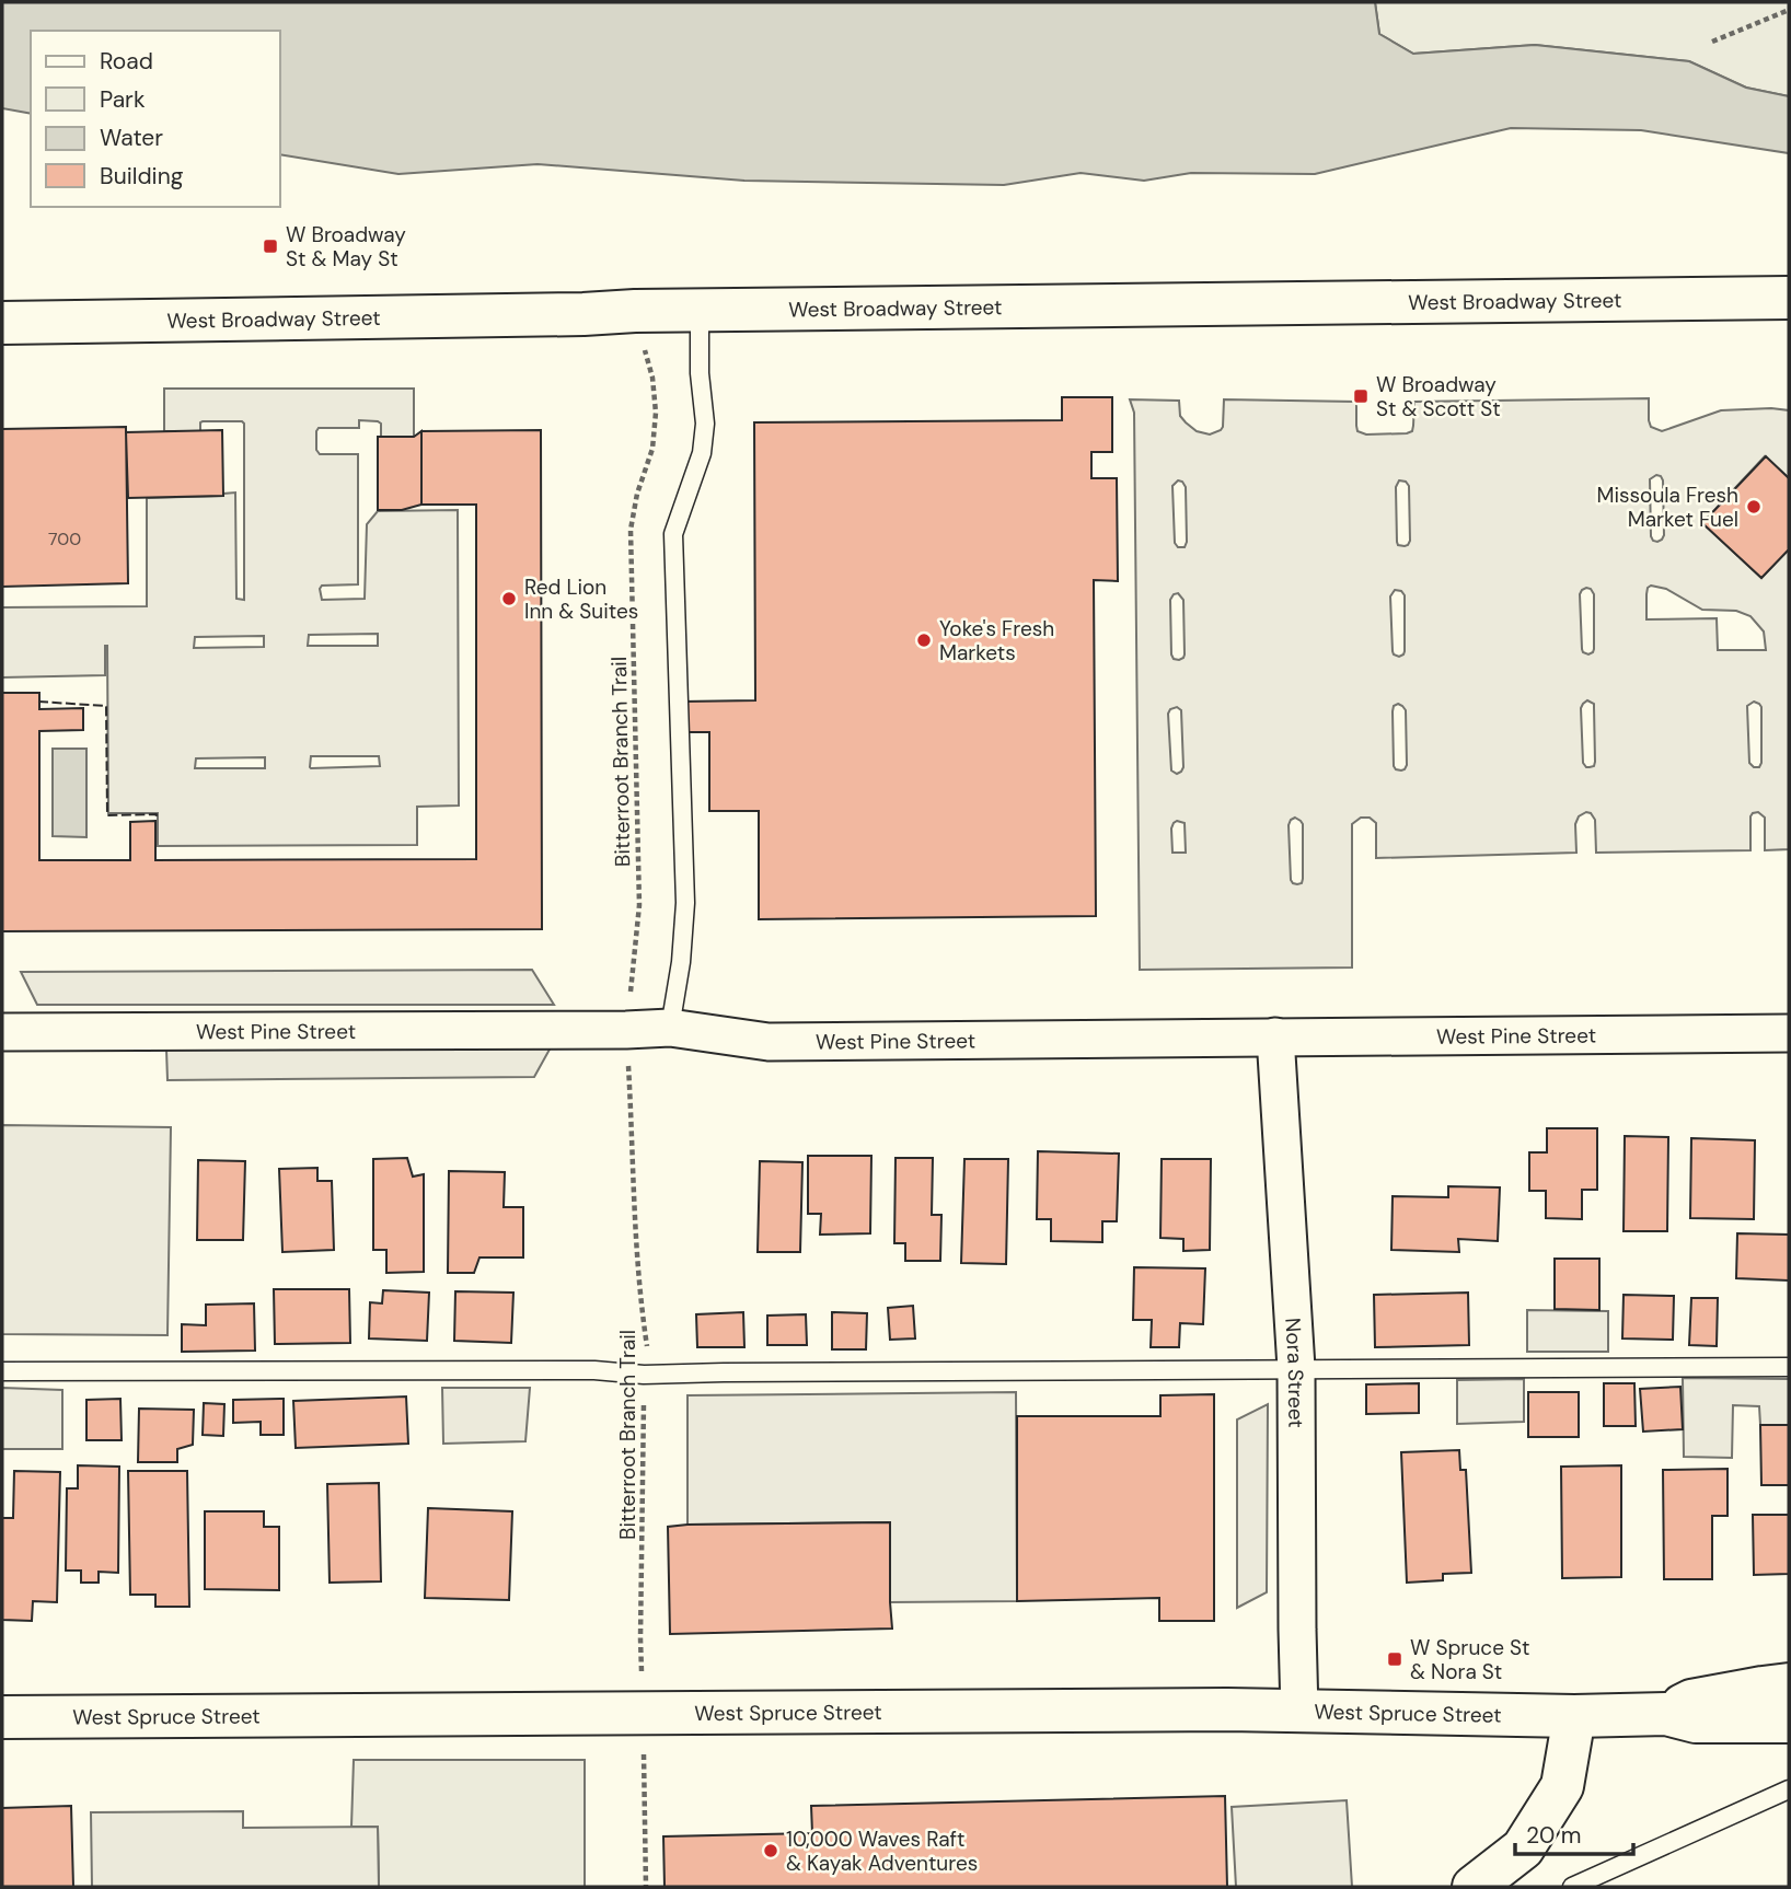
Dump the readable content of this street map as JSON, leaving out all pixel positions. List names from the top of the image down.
{
  "streets": {
    "main road": ["West Broadway Street", "West Spruce Street"],
    "street": ["West Pine Street", "Nora Street"],
    "path": ["Bitterroot Branch Trail"]
  },
  "crossings": [
    ["West Broadway Street", "Bitterroot Branch Trail"],
    ["West Pine Street", "Nora Street"],
    ["Nora Street", "West Spruce Street"]
  ],
  "places": {
    "transit": ["W Broadway St & May St", "W Broadway St & Scott St", "W Spruce St & Nora St"],
    "other": [
      "Missoula Fresh Market Fuel",
      "Red Lion Inn & Suites",
      "Yoke's Fresh Markets",
      "10,000 Waves Raft & Kayak Adventures"
    ]
  },
  "house_numbers": ["700"],
  "legend": [
    "Road",
    "Park",
    "Water",
    "Building"
  ],
  "scale_bar": "20 m"
}
